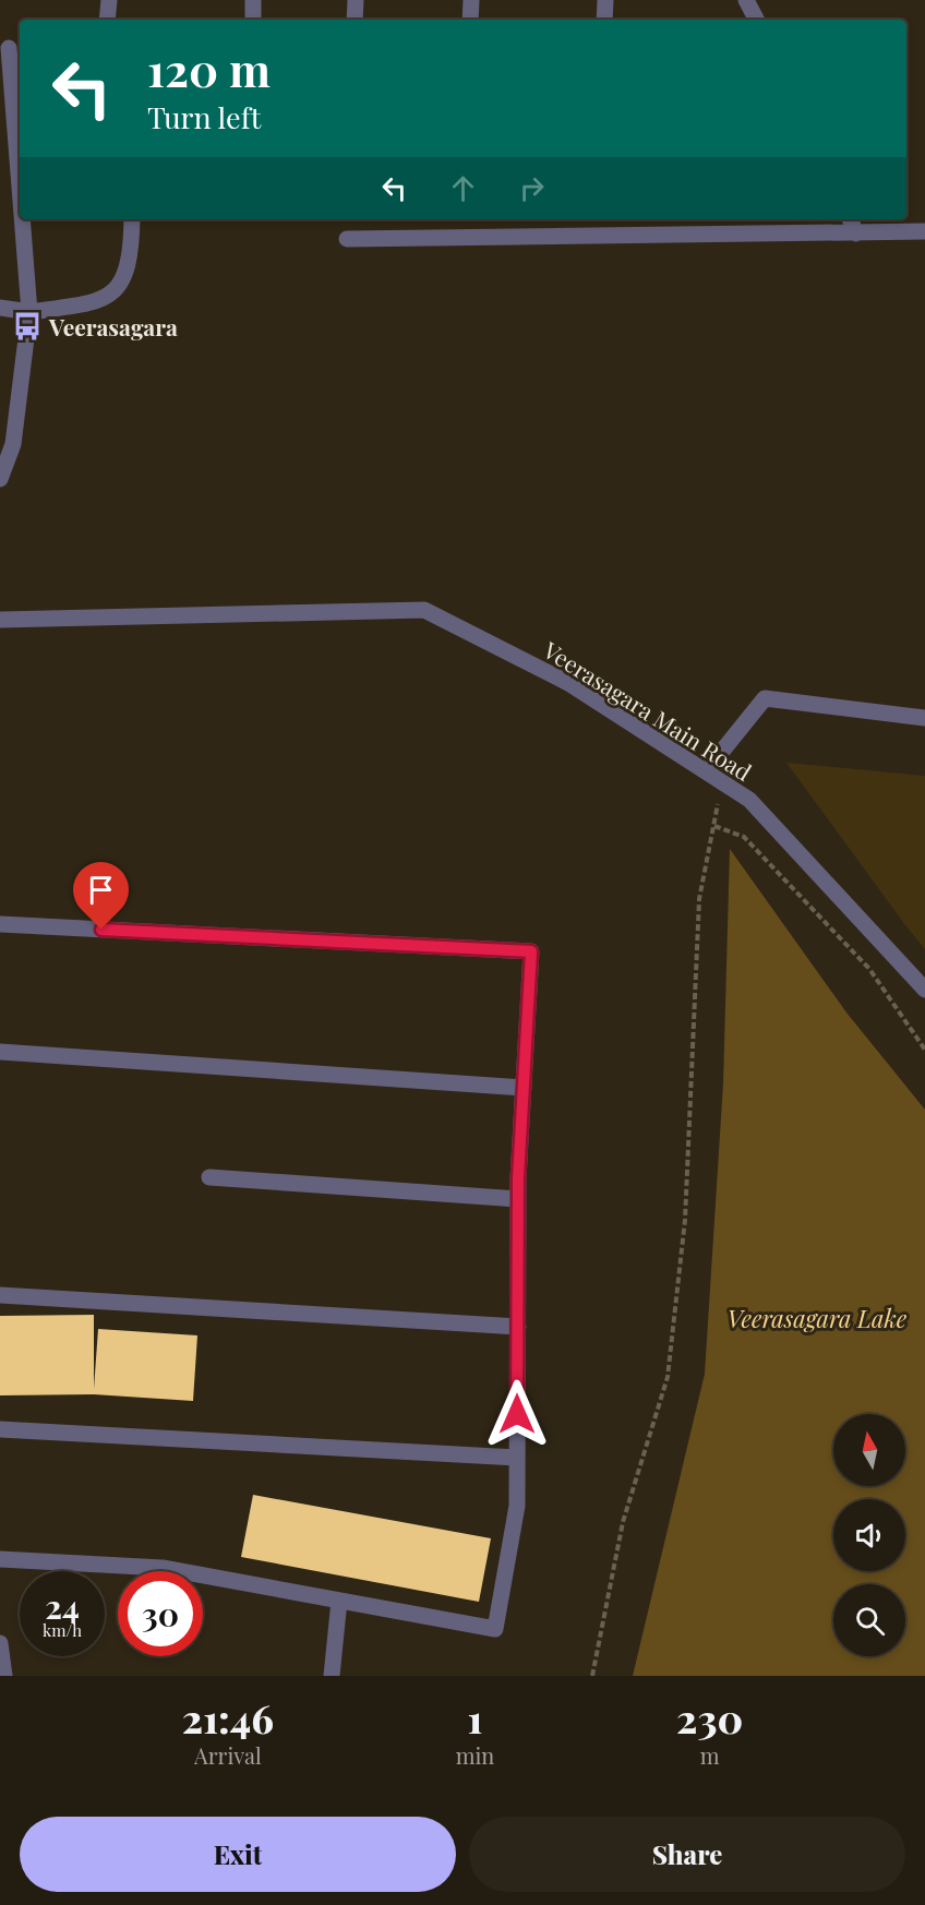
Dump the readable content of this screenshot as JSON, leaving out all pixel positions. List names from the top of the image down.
{
  "streets": {
    "street": ["Veerasagara Main Road"]
  },
  "water": ["Veerasagara Lake"],
  "places": {
    "bus stop": ["Veerasagara"]
  },
  "north": "top",
  "page": {
    "turn": ["120 m", "Turn left"],
    "speed": "24 km/h",
    "limit": "30",
    "eta": [
      "21:46",
      "Arrival",
      "1",
      "min",
      "230",
      "m"
    ],
    "buttons": ["Exit", "Share"]
  }
}
